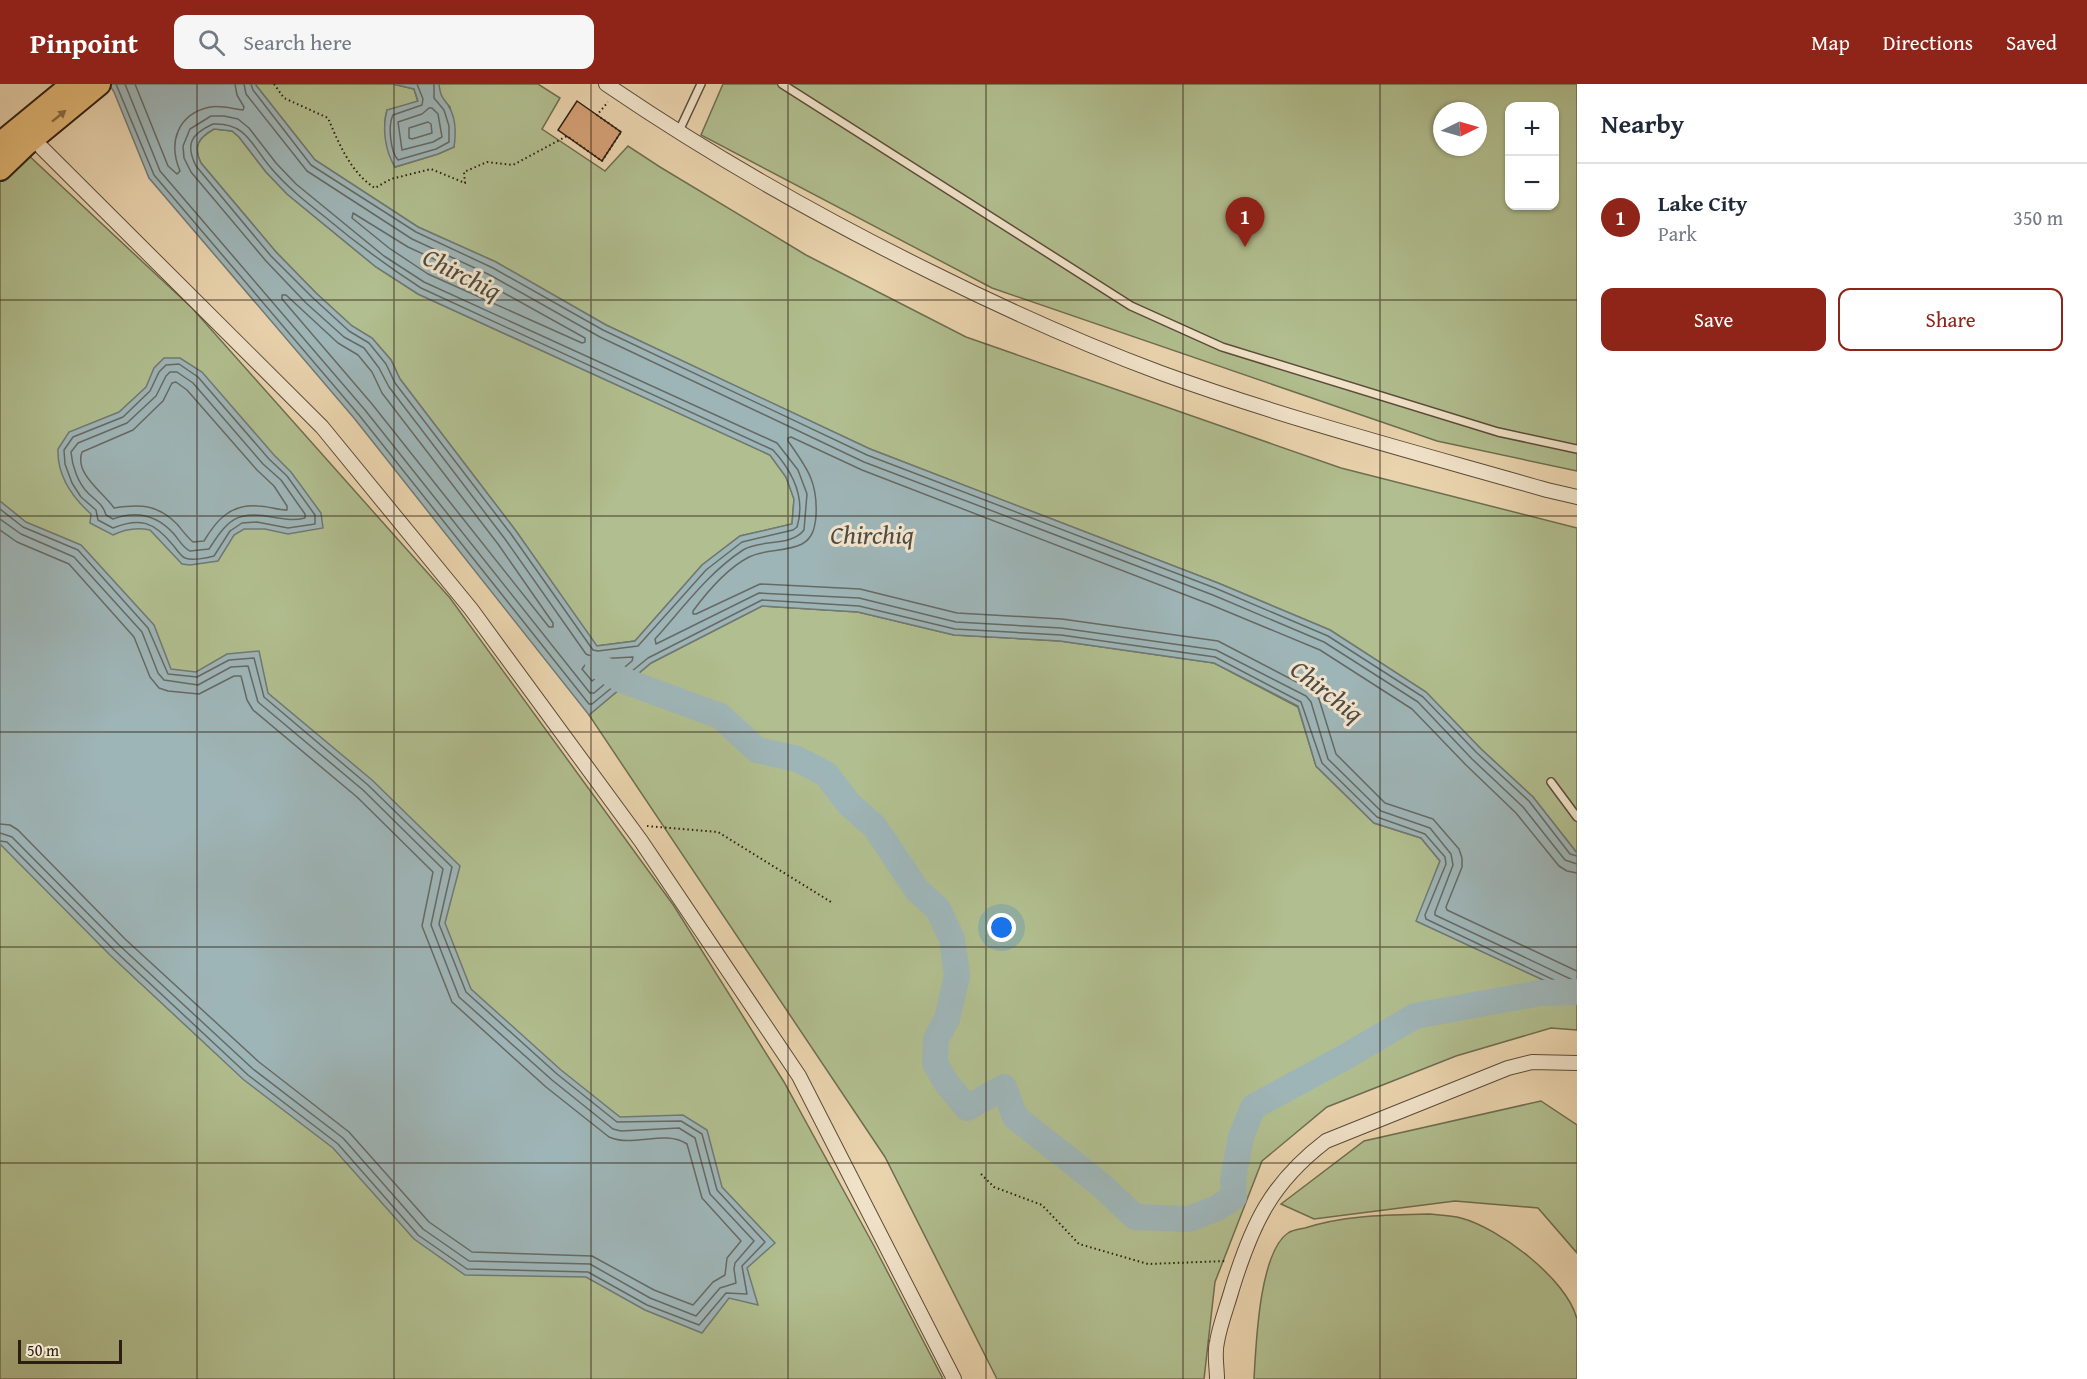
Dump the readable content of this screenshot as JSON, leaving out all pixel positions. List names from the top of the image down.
{
  "water": ["Chirchiq"],
  "scale_bar": "50 m",
  "north": "right",
  "page": {
    "header": "Pinpoint",
    "search": "Search here",
    "nav": ["Map", "Directions", "Saved"],
    "heading": "Nearby",
    "map_buttons": ["+", "−"],
    "list": [
      {
        "mark": "1",
        "name": "Lake City",
        "note": "Park",
        "value": "350 m"
      }
    ],
    "pins": "1",
    "buttons": ["Save", "Share"],
    "scale": "50 m"
  }
}
